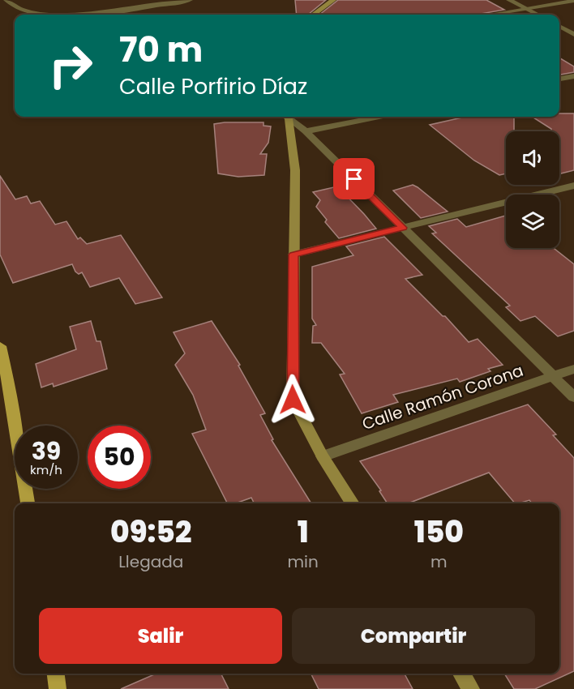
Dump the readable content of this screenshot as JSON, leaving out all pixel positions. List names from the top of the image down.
{
  "streets": {
    "street": ["Calle Ramón Corona"]
  },
  "page": {
    "turn": ["70 m", "Calle Porfirio Díaz"],
    "speed": "39 km/h",
    "limit": "50",
    "eta": [
      "09:52",
      "Llegada",
      "1",
      "min",
      "150",
      "m"
    ],
    "buttons": ["Salir", "Compartir"]
  }
}
